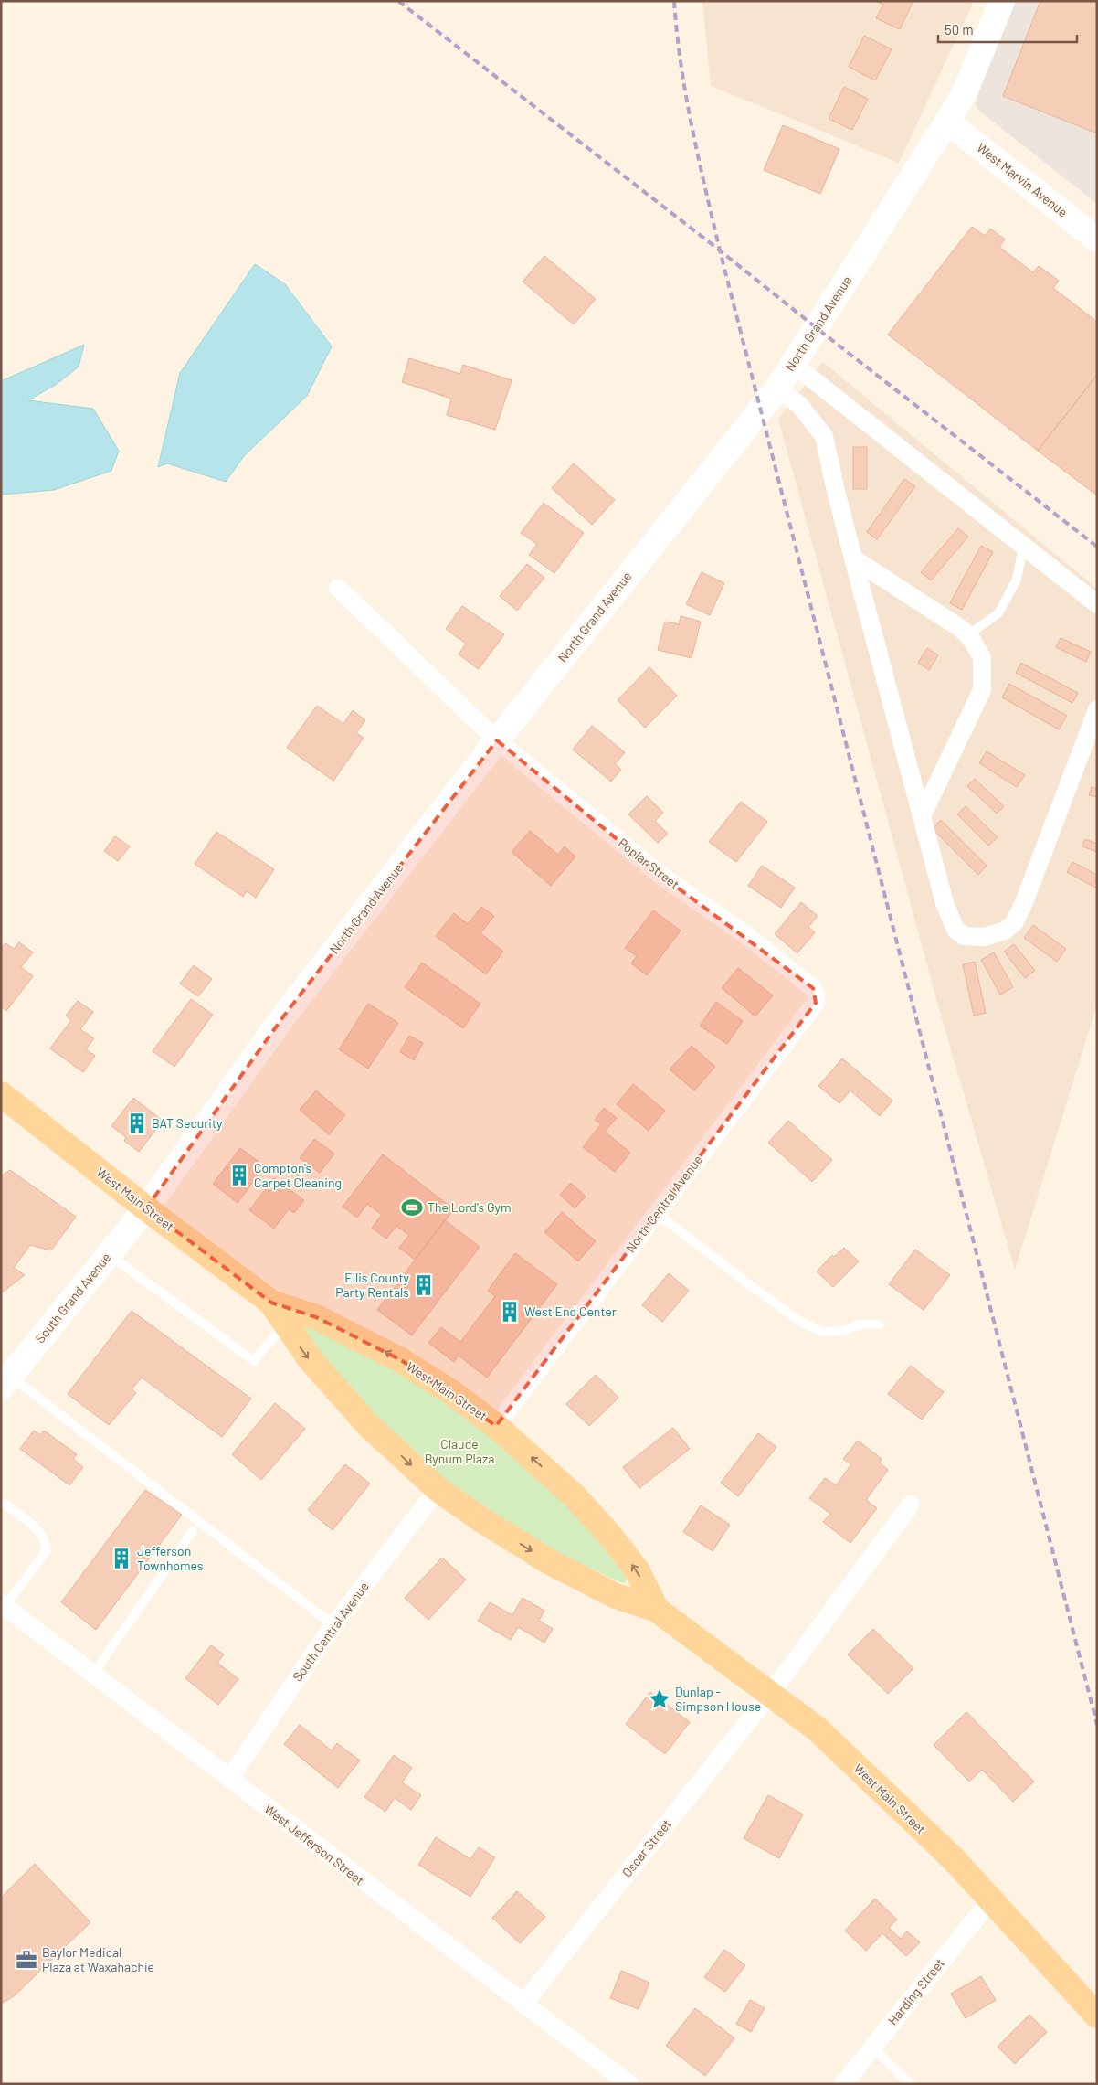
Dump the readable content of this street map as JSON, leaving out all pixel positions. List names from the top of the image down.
{
  "streets": {
    "main road": [
      "West Marvin Avenue",
      "North Grand Avenue",
      "West Main Street",
      "South Grand Avenue"
    ],
    "street": [
      "Poplar Street",
      "North Central Avenue",
      "South Central Avenue",
      "West Jefferson Street",
      "Oscar Street",
      "Harding Street"
    ]
  },
  "crossings": [
    ["West Marvin Avenue", "North Grand Avenue"],
    ["North Grand Avenue", "Poplar Street"],
    ["North Grand Avenue", "West Main Street"],
    ["North Grand Avenue", "South Grand Avenue"],
    ["Poplar Street", "North Central Avenue"],
    ["West Main Street", "North Central Avenue"],
    ["West Main Street", "South Grand Avenue"],
    ["West Main Street", "South Central Avenue"],
    ["West Main Street", "Oscar Street"],
    ["West Main Street", "Harding Street"],
    ["South Central Avenue", "West Jefferson Street"],
    ["West Jefferson Street", "Oscar Street"]
  ],
  "parks": ["Claude Bynum Plaza"],
  "places": {
    "building": [
      "BAT Security",
      "Compton's Carpet Cleaning",
      "Ellis County Party Rentals",
      "West End Center",
      "Jefferson Townhomes"
    ],
    "sports": ["The Lord's Gym"],
    "place": ["Dunlap - Simpson House"],
    "office": ["Baylor Medical Plaza at Waxahachie"]
  },
  "scale_bar": "50 m"
}
